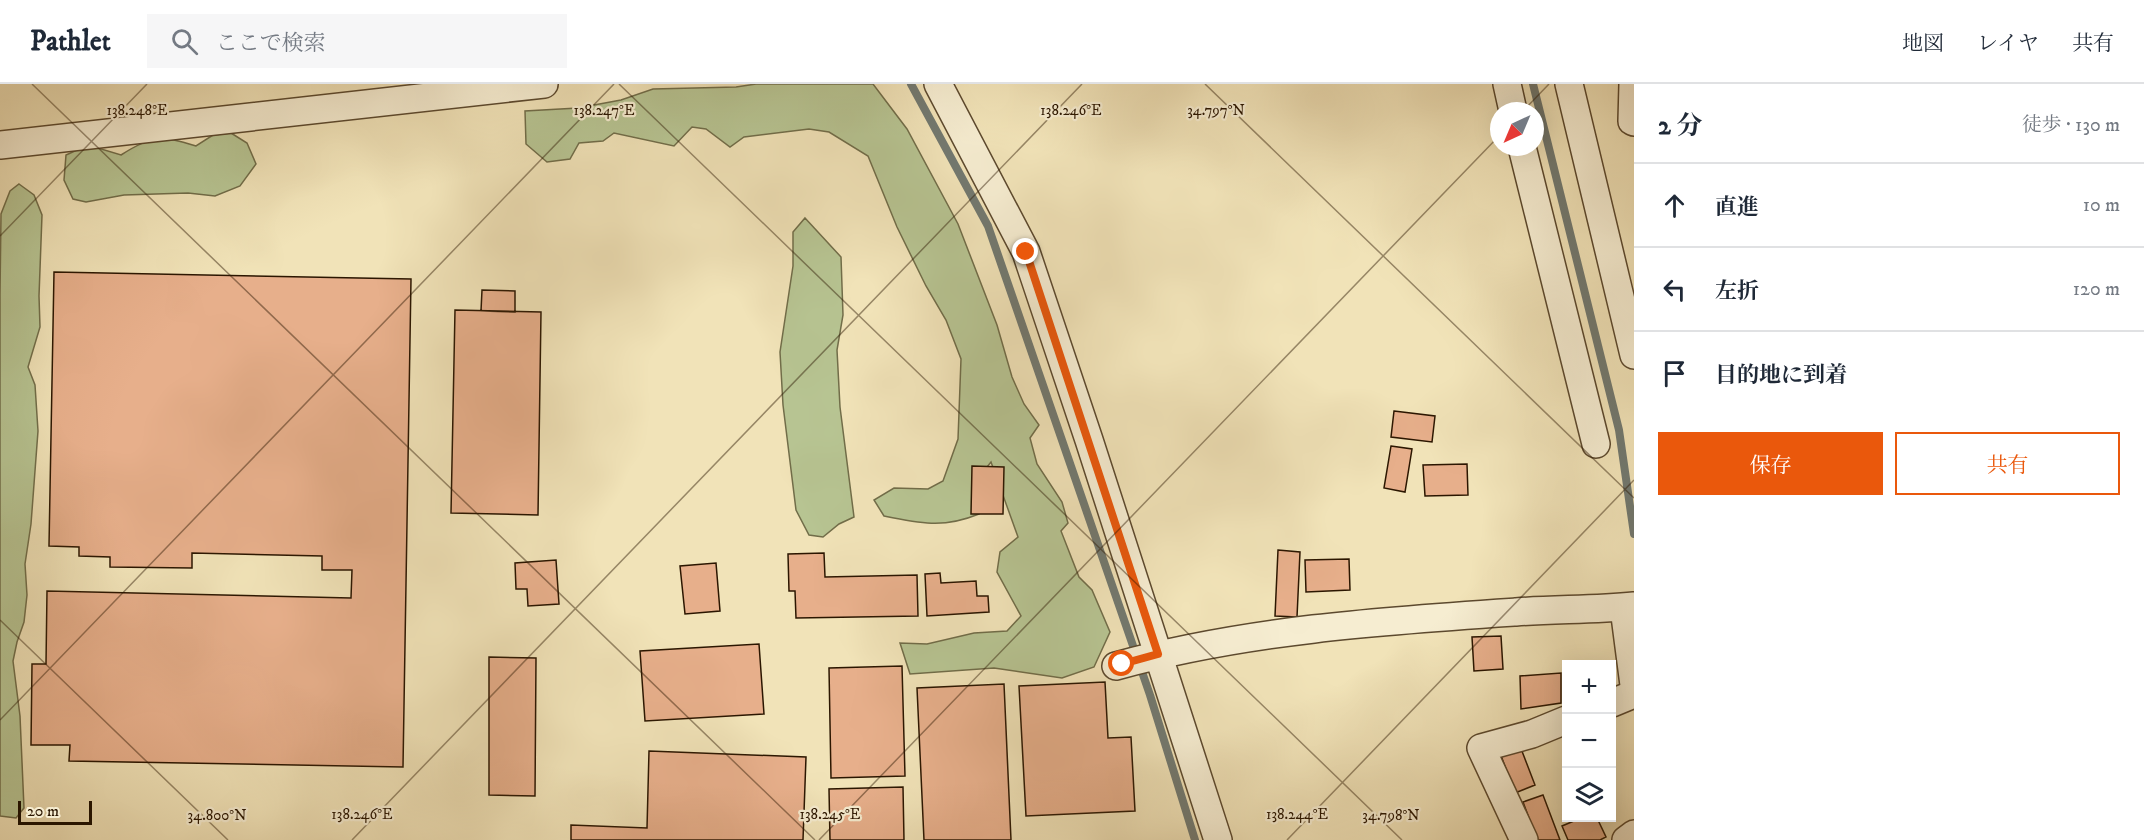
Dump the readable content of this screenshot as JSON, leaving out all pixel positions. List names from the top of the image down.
{
  "scale_bar": "20 m",
  "north": "bottom left",
  "page": {
    "header": "Pathlet",
    "search": "ここで検索",
    "nav": ["地図", "レイヤ", "共有"],
    "heading": ["2 分", "徒歩 · 130 m"],
    "list": [
      ["直進", "10 m"],
      ["左折", "120 m"],
      "目的地に到着"
    ],
    "buttons": ["保存", "共有"],
    "map_buttons": ["+", "−"],
    "scale": "20 m"
  },
  "coordinates": [
    "34.797°N",
    "138.248°E",
    "138.247°E",
    "138.246°E",
    "138.245°E",
    "138.244°E",
    "34.800°N",
    "34.798°N"
  ]
}
